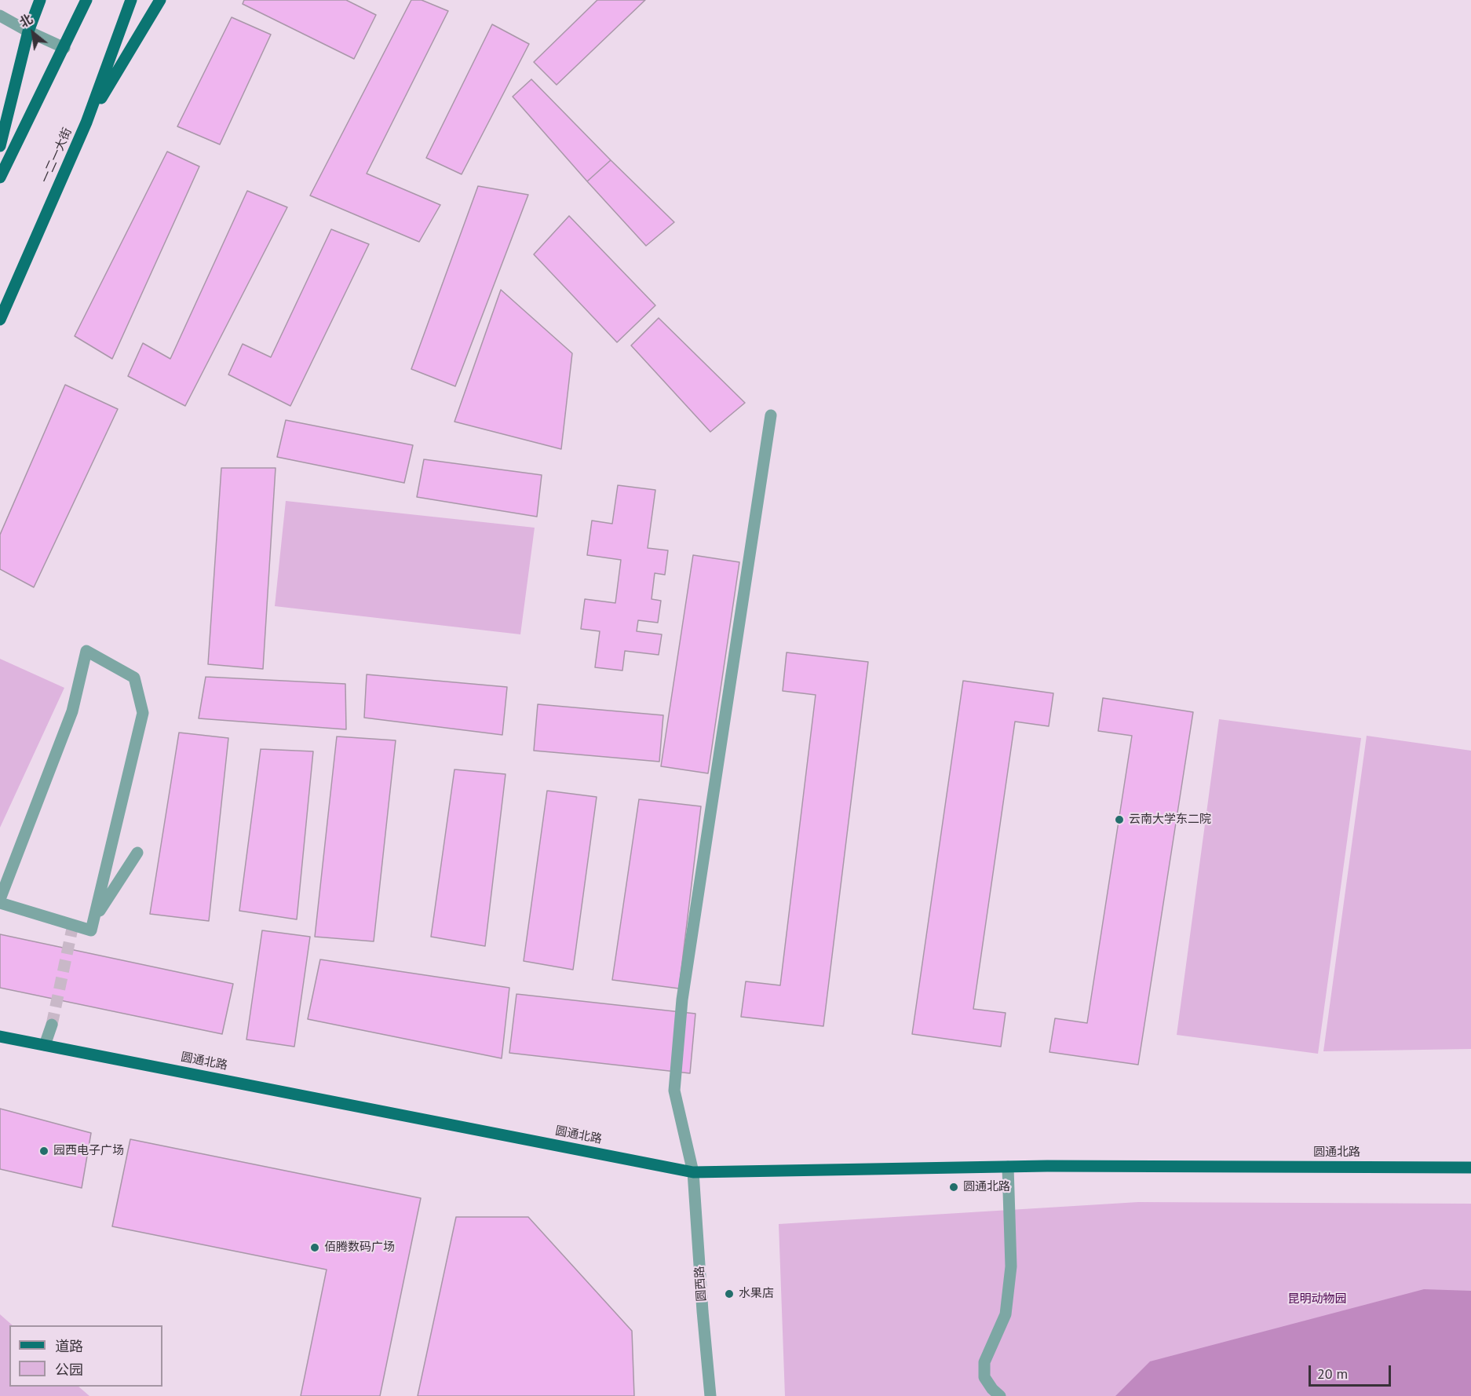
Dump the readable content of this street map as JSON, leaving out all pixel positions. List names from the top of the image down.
{
  "streets": {
    "main road": ["一二一大街", "圆通北路"],
    "street": ["圆西路"]
  },
  "crossings": [
    ["圆通北路", "圆西路"]
  ],
  "parks": ["昆明动物园"],
  "places": [
    "云南大学东二院",
    "园西电子广场",
    "圆通北路",
    "佰腾数码广场",
    "水果店"
  ],
  "legend": ["道路", "公园"],
  "scale_bar": "20 m",
  "north": "top left"
}
